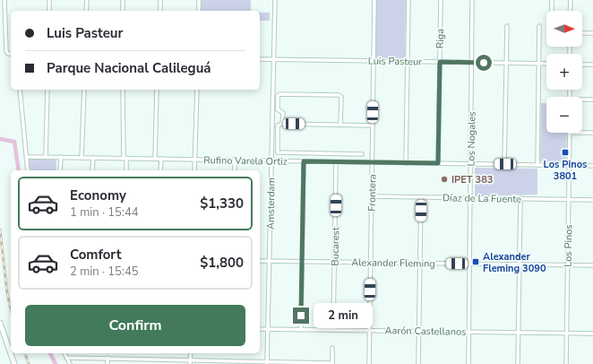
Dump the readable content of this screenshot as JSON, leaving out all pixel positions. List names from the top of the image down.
{
  "streets": {
    "street": [
      "Riga",
      "Luis Pasteur",
      "Los Nogales",
      "Rufino Varela Ortiz",
      "Frontera",
      "Díaz de La Fuente",
      "Amsterdam",
      "Los Pinos",
      "Bucarest",
      "Alexander Fleming",
      "Aarón Castellanos"
    ]
  },
  "crossings": [
    ["Riga", "Luis Pasteur"],
    ["Riga", "Rufino Varela Ortiz"],
    ["Luis Pasteur", "Los Nogales"],
    ["Luis Pasteur", "Frontera"],
    ["Luis Pasteur", "Amsterdam"],
    ["Los Nogales", "Rufino Varela Ortiz"],
    ["Los Nogales", "Díaz de La Fuente"],
    ["Los Nogales", "Alexander Fleming"],
    ["Los Nogales", "Aarón Castellanos"],
    ["Rufino Varela Ortiz", "Frontera"],
    ["Rufino Varela Ortiz", "Amsterdam"],
    ["Rufino Varela Ortiz", "Los Pinos"],
    ["Rufino Varela Ortiz", "Bucarest"],
    ["Frontera", "Díaz de La Fuente"],
    ["Frontera", "Alexander Fleming"],
    ["Frontera", "Aarón Castellanos"],
    ["Díaz de La Fuente", "Los Pinos"],
    ["Amsterdam", "Alexander Fleming"],
    ["Amsterdam", "Aarón Castellanos"],
    ["Los Pinos", "Alexander Fleming"],
    ["Los Pinos", "Aarón Castellanos"],
    ["Bucarest", "Alexander Fleming"],
    ["Bucarest", "Aarón Castellanos"]
  ],
  "places": {
    "transit": ["Los Pinos 3801", "Alexander Fleming 3090"],
    "other": ["IPET 383"]
  },
  "north": "right",
  "page": {
    "map_buttons": ["+", "−"],
    "banner": ["Luis Pasteur", "Parque Nacional Calileguá"],
    "list": [
      {
        "name": "Economy",
        "note": "1 min · 15:44",
        "value": "$1,330"
      },
      {
        "name": "Comfort",
        "note": "2 min · 15:45",
        "value": "$1,800"
      }
    ],
    "buttons": "Confirm",
    "bubble": "2 min"
  }
}
